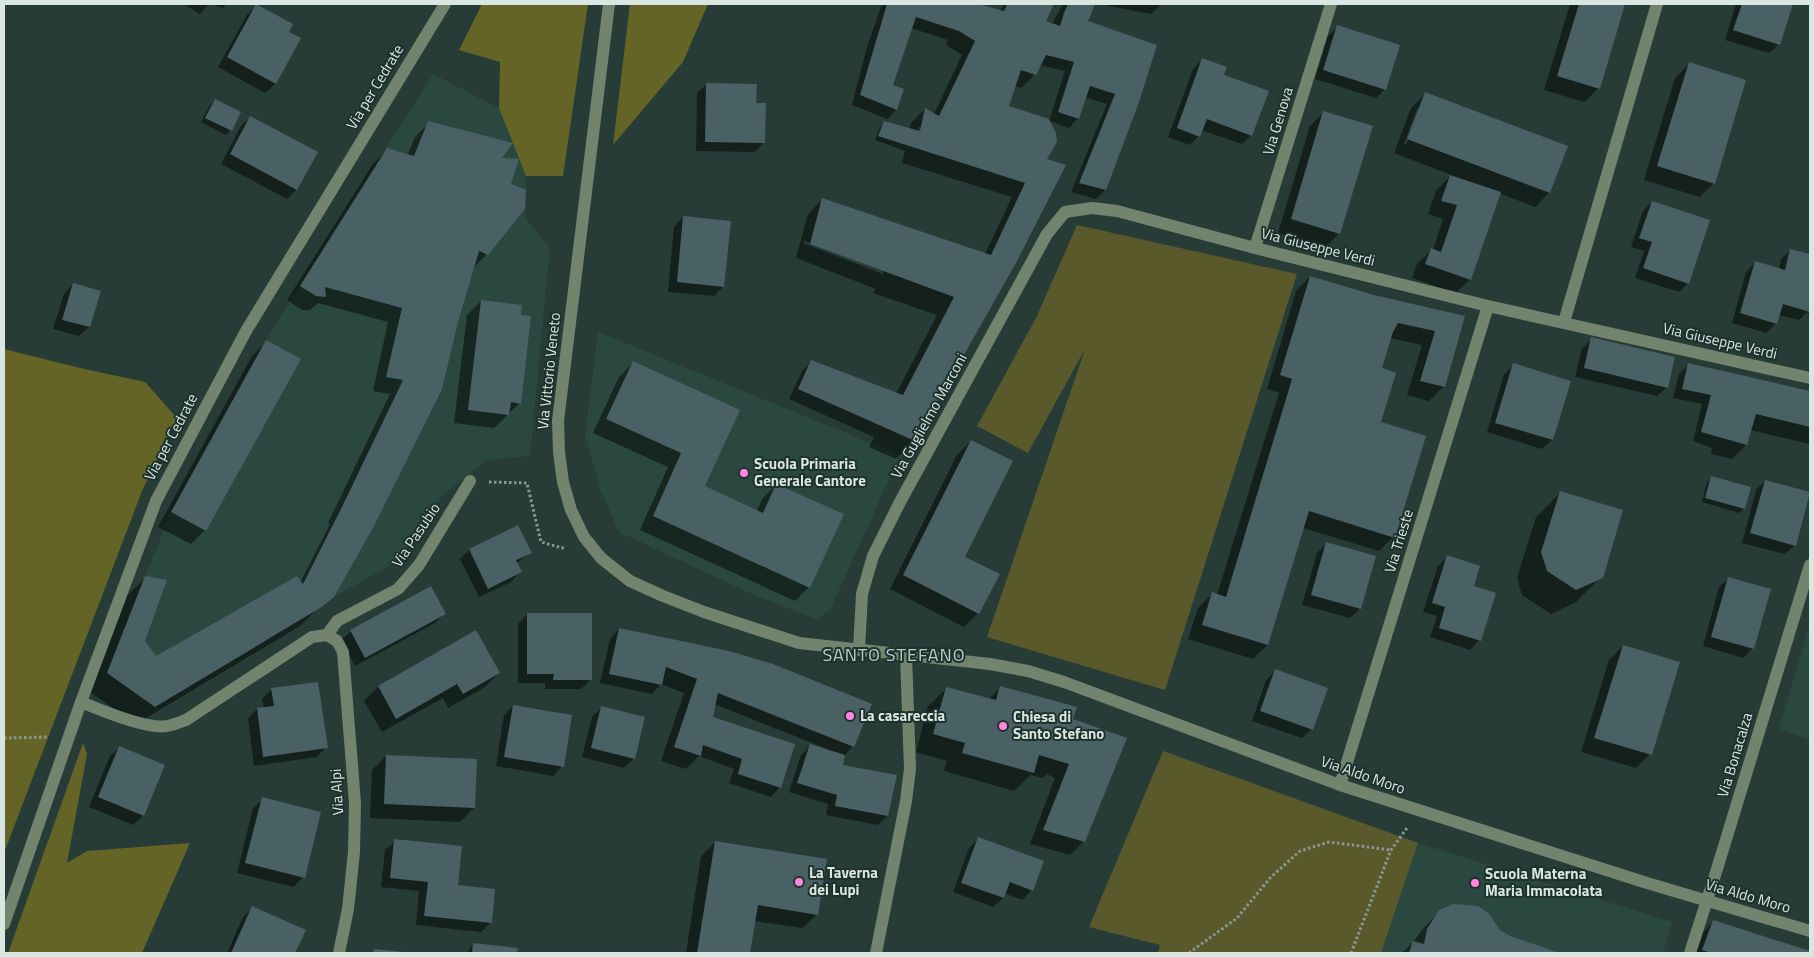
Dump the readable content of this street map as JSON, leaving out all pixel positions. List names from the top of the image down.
{
  "streets": {
    "street": [
      "Via per Cedrate",
      "Via Genova",
      "Via Giuseppe Verdi",
      "Via Vittorio Veneto",
      "Via Guglielmo Marconi",
      "Via Pasubio",
      "Via Trieste",
      "Via Bonacalza",
      "Via Aldo Moro",
      "Via Alpi"
    ]
  },
  "crossings": [
    ["Via per Cedrate", "Via Pasubio"],
    ["Via Genova", "Via Giuseppe Verdi"],
    ["Via Giuseppe Verdi", "Via Guglielmo Marconi"],
    ["Via Giuseppe Verdi", "Via Trieste"],
    ["Via Vittorio Veneto", "Via Guglielmo Marconi"],
    ["Via Vittorio Veneto", "Via Aldo Moro"],
    ["Via Pasubio", "Via Alpi"],
    ["Via Trieste", "Via Aldo Moro"],
    ["Via Bonacalza", "Via Aldo Moro"]
  ],
  "districts": ["SANTO STEFANO"],
  "places": [
    "Scuola Primaria Generale Cantore",
    "La casareccia",
    "Chiesa di Santo Stefano",
    "La Taverna dei Lupi",
    "Scuola Materna Maria Immacolata"
  ]
}
